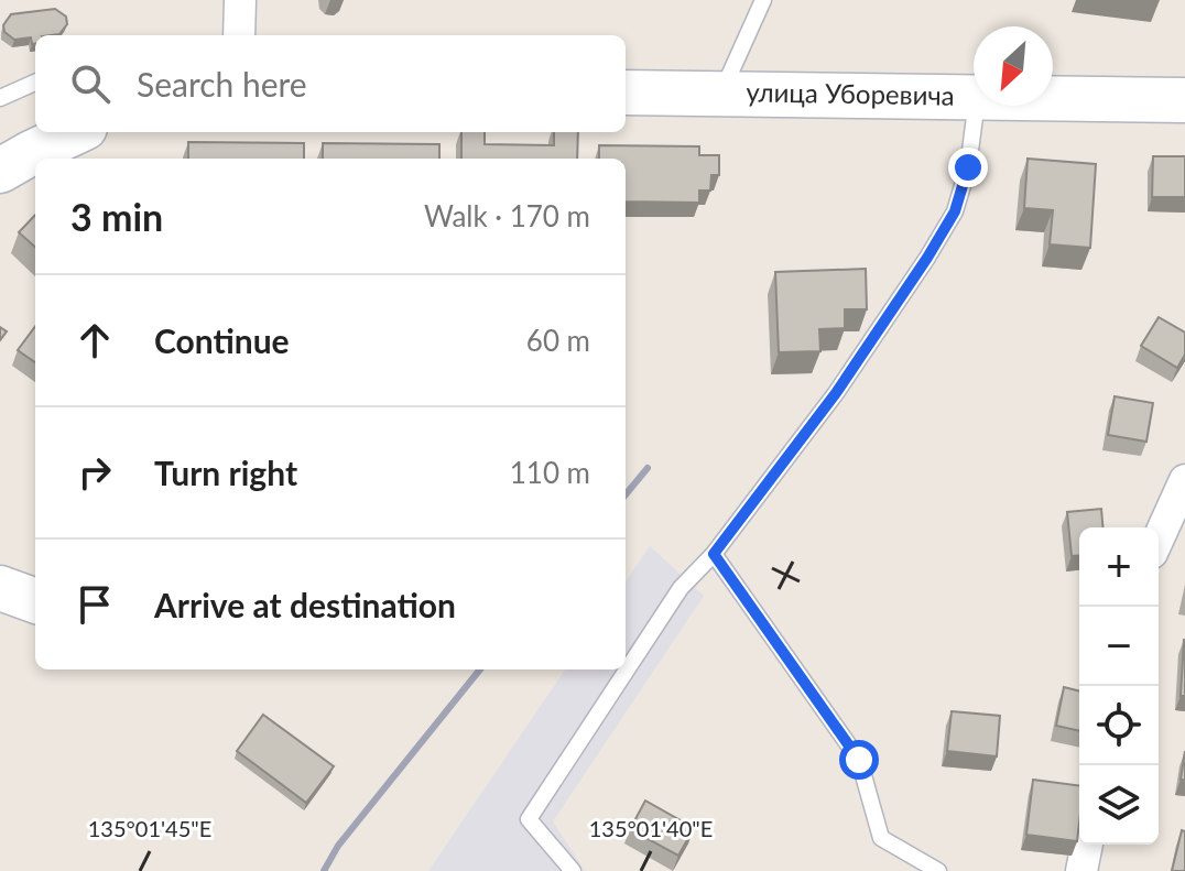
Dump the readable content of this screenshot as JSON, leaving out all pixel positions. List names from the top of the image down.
{
  "streets": {
    "main road": ["улица Уборевича"]
  },
  "north": "bottom left",
  "page": {
    "search": "Search here",
    "heading": ["3 min", "Walk · 170 m"],
    "list": [
      ["Continue", "60 m"],
      ["Turn right", "110 m"],
      "Arrive at destination"
    ],
    "map_buttons": ["+", "−"]
  },
  "coordinates": ["135°01'45\"E", "135°01'40\"E"]
}
